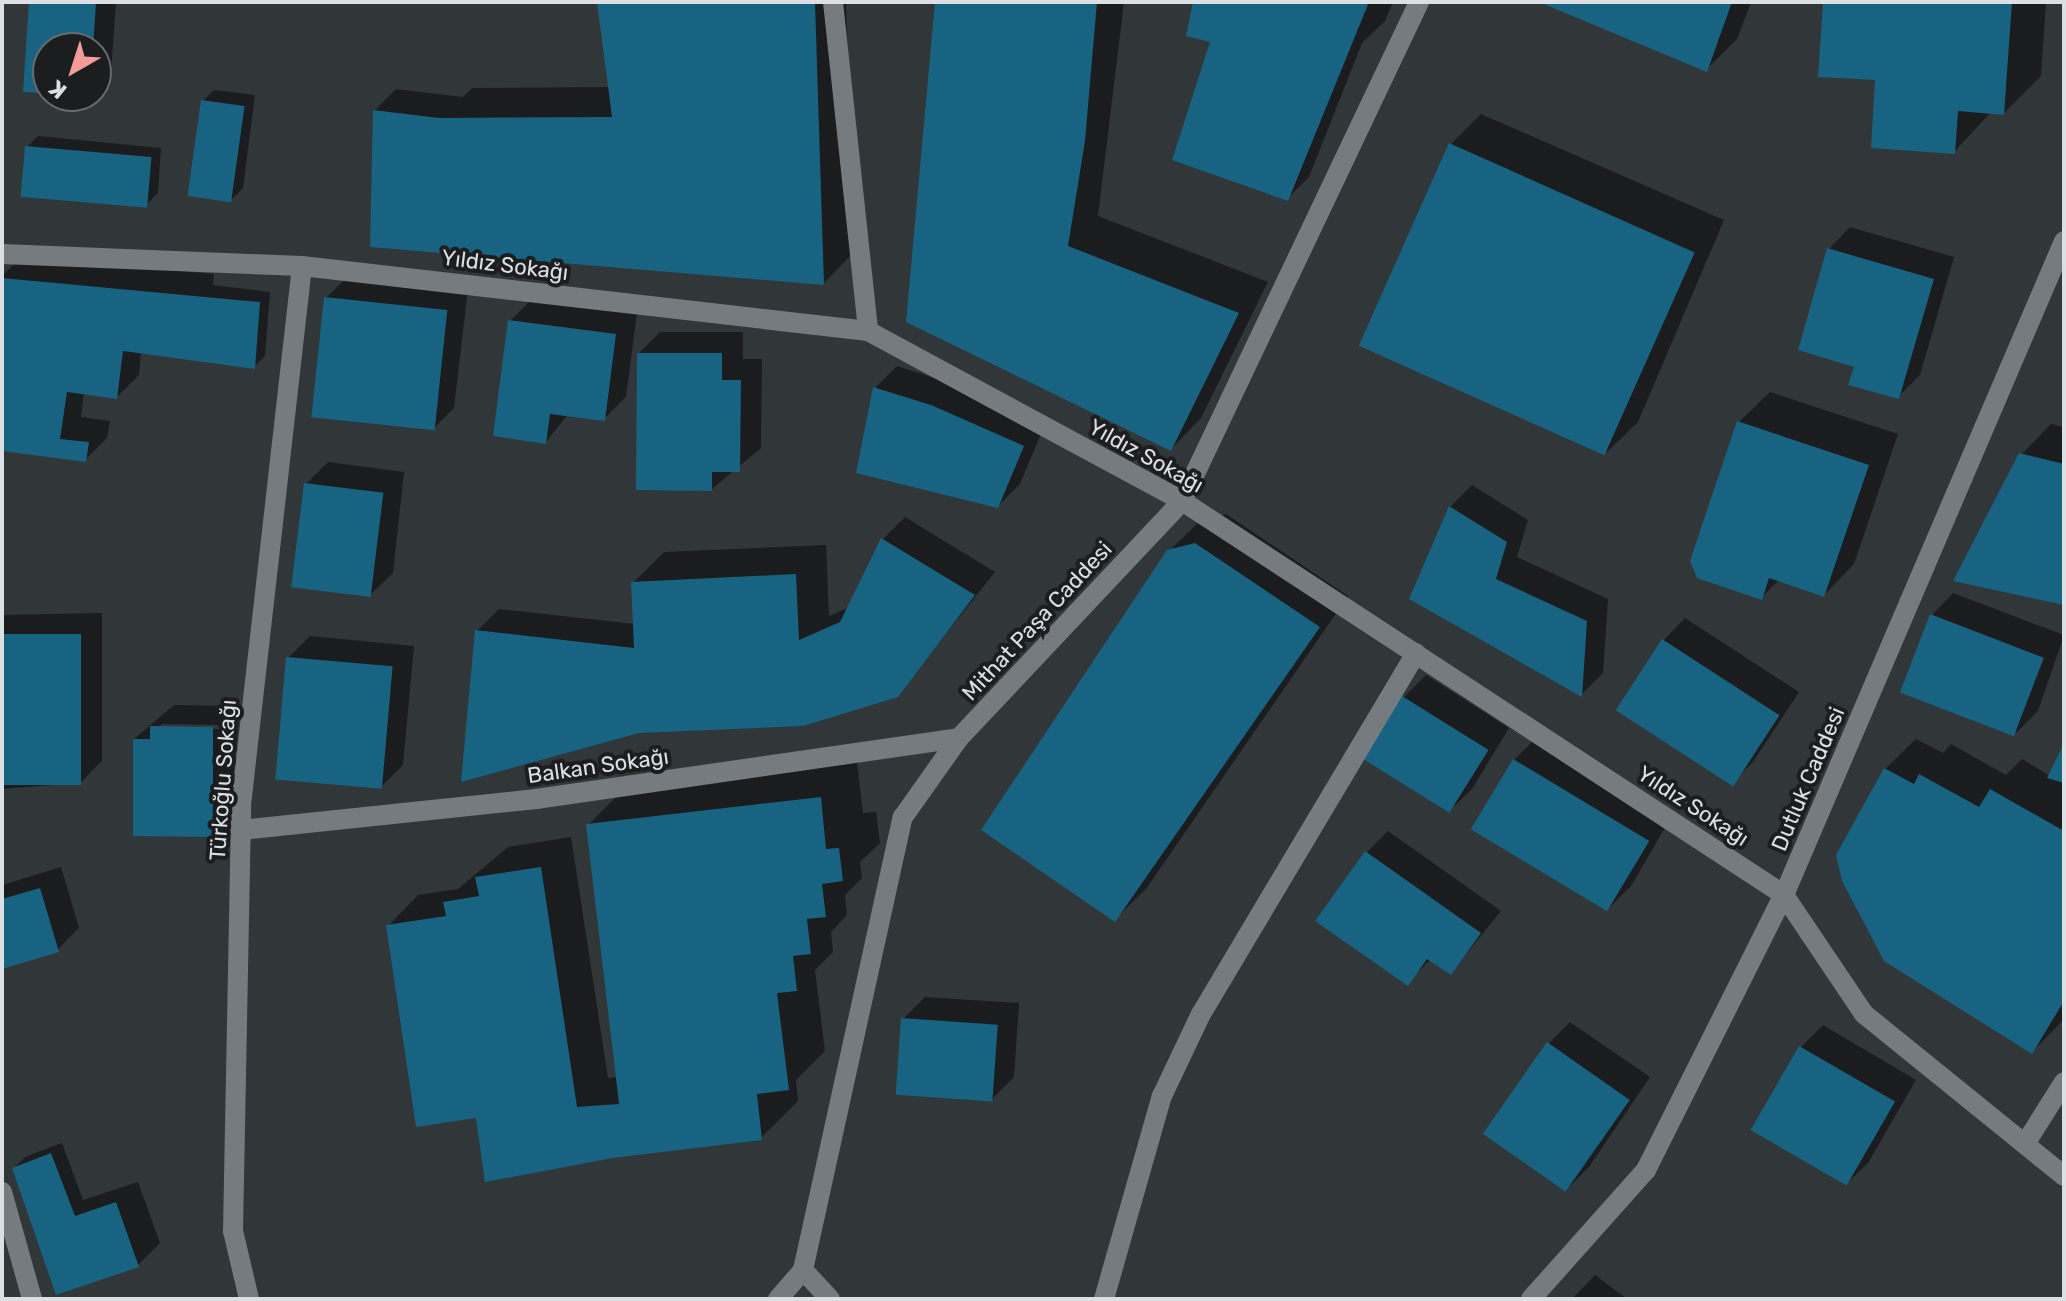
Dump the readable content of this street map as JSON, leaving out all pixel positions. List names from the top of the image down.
{
  "streets": {
    "street": [
      "Yıldız Sokağı",
      "Mithat Paşa Caddesi",
      "Balkan Sokağı",
      "Dutluk Caddesi",
      "Türkoğlu Sokağı"
    ]
  },
  "crossings": [
    ["Yıldız Sokağı", "Mithat Paşa Caddesi"],
    ["Yıldız Sokağı", "Dutluk Caddesi"],
    ["Yıldız Sokağı", "Türkoğlu Sokağı"],
    ["Mithat Paşa Caddesi", "Balkan Sokağı"],
    ["Balkan Sokağı", "Türkoğlu Sokağı"]
  ],
  "north": "bottom left"
}
